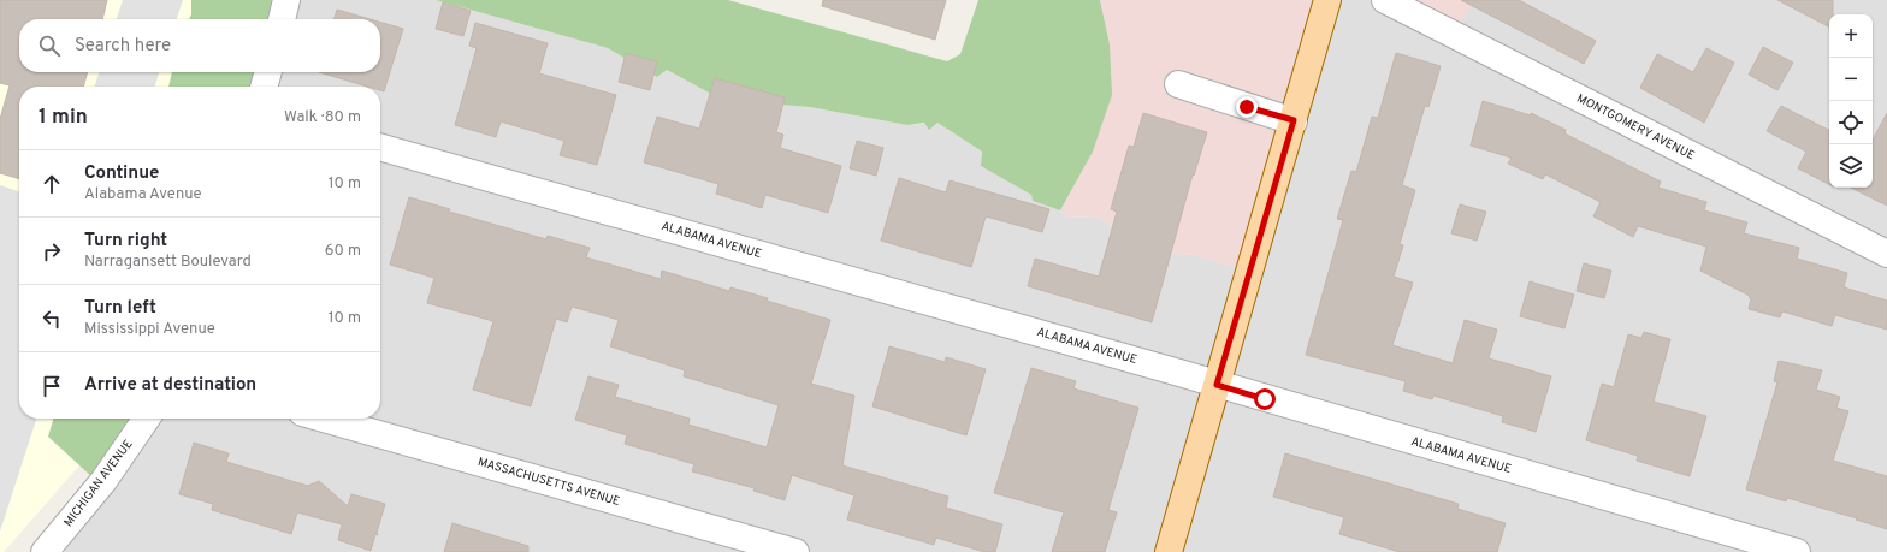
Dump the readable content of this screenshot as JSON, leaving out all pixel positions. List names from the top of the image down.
{
  "streets": {
    "street": [
      "MONTGOMERY AVENUE",
      "ALABAMA AVENUE",
      "MASSACHUSETTS AVENUE",
      "MICHIGAN AVENUE"
    ]
  },
  "page": {
    "map_buttons": ["+", "−"],
    "search": "Search here",
    "heading": ["1 min", "Walk · 80 m"],
    "list": [
      ["Continue", "Alabama Avenue", "10 m"],
      ["Turn right", "Narragansett Boulevard", "60 m"],
      ["Turn left", "Mississippi Avenue", "10 m"],
      "Arrive at destination"
    ]
  }
}
